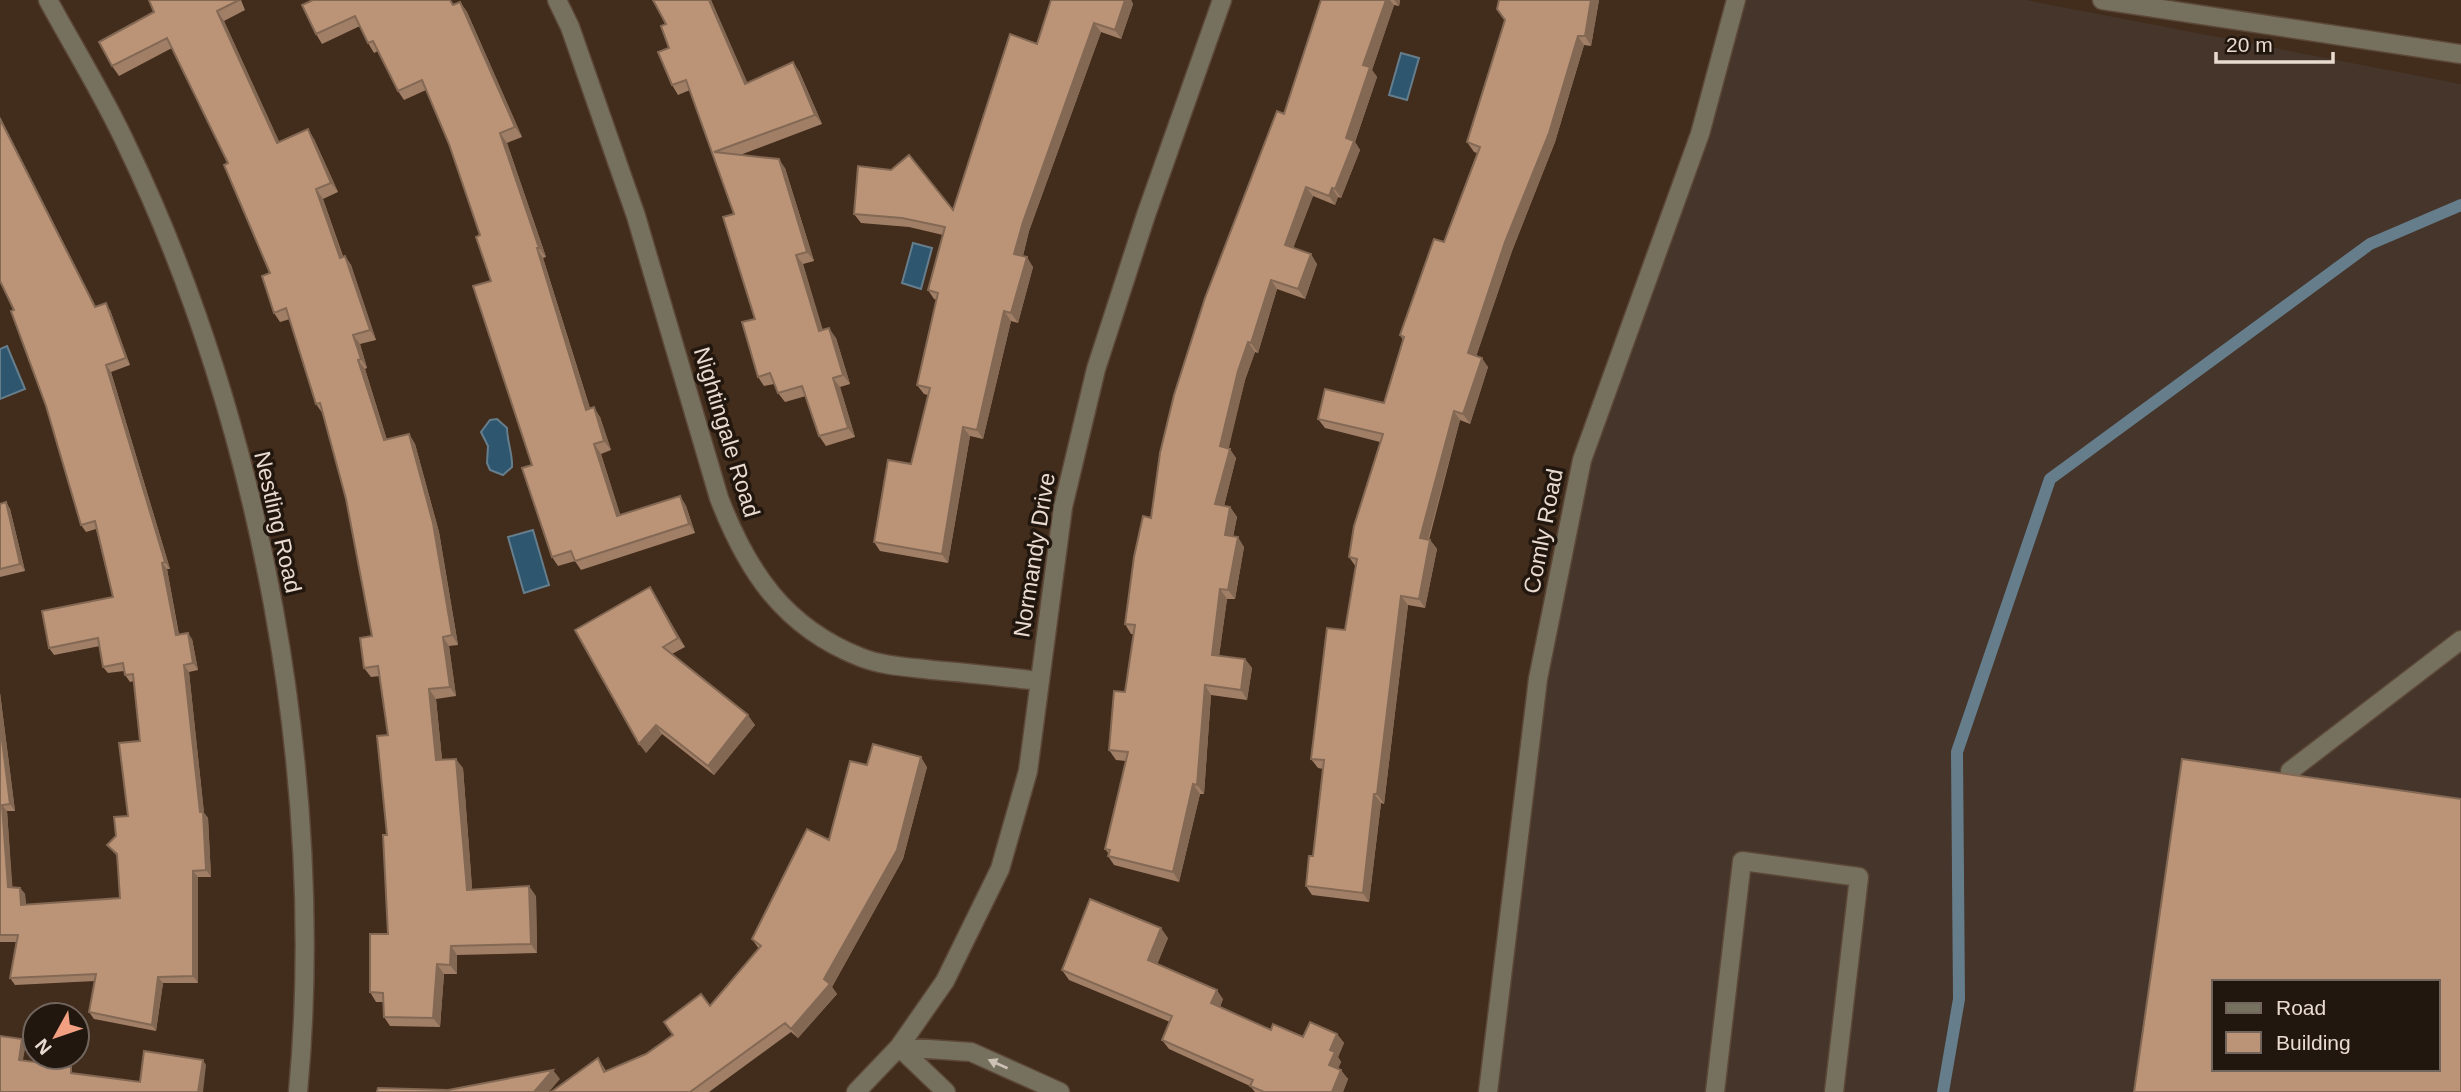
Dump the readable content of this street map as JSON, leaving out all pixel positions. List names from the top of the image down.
{
  "streets": {
    "street": [
      "Nightingale Road",
      "Nestling Road",
      "Comly Road",
      "Normandy Drive"
    ]
  },
  "crossings": [
    ["Nightingale Road", "Normandy Drive"]
  ],
  "legend": ["Road", "Building"],
  "scale_bar": "20 m",
  "north": "bottom left"
}
